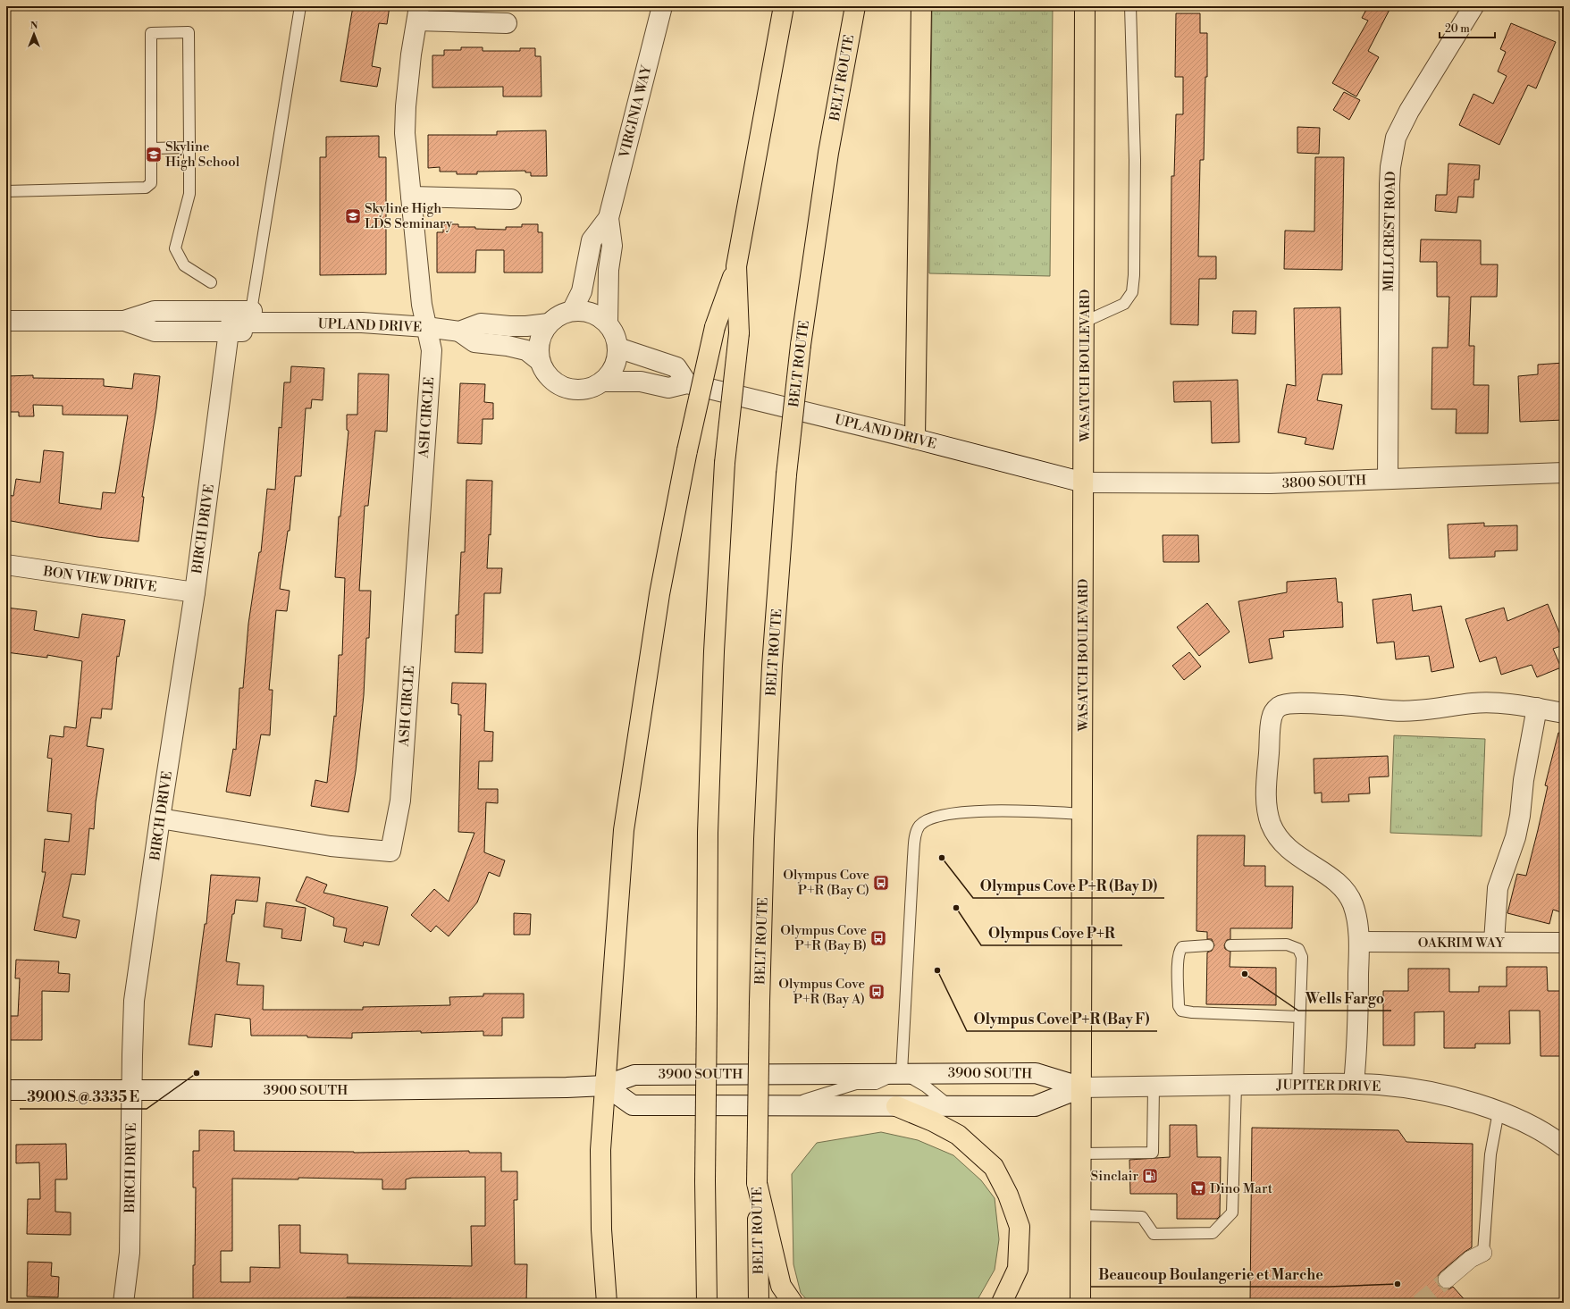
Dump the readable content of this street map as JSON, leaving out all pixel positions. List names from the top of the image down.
{
  "streets": {
    "main road": ["BELT ROUTE", "WASATCH BOULEVARD"],
    "street": [
      "VIRGINIA WAY",
      "MILLCREST ROAD",
      "UPLAND DRIVE",
      "ASH CIRCLE",
      "3800 SOUTH",
      "BIRCH DRIVE",
      "BON VIEW DRIVE",
      "OAKRIM WAY",
      "3900 SOUTH",
      "JUPITER DRIVE"
    ]
  },
  "crossings": [
    ["VIRGINIA WAY", "UPLAND DRIVE"],
    ["MILLCREST ROAD", "3800 SOUTH"],
    ["UPLAND DRIVE", "WASATCH BOULEVARD"],
    ["UPLAND DRIVE", "ASH CIRCLE"],
    ["UPLAND DRIVE", "3800 SOUTH"],
    ["UPLAND DRIVE", "BIRCH DRIVE"],
    ["WASATCH BOULEVARD", "3800 SOUTH"],
    ["WASATCH BOULEVARD", "3900 SOUTH"],
    ["WASATCH BOULEVARD", "JUPITER DRIVE"],
    ["ASH CIRCLE", "BIRCH DRIVE"],
    ["BIRCH DRIVE", "BON VIEW DRIVE"],
    ["BIRCH DRIVE", "3900 SOUTH"],
    ["3900 SOUTH", "JUPITER DRIVE"]
  ],
  "places": {
    "school or university": ["Skyline High School", "Skyline High LDS Seminary"],
    "other": [
      "Olympus Cove P+R (Bay D)",
      "Olympus Cove P+R",
      "Olympus Cove P+R (Bay F)",
      "Wells Fargo",
      "3900 S @ 3335 E",
      "Beaucoup Boulangerie et Marche"
    ],
    "bus stop": ["Olympus Cove P+R (Bay C)", "Olympus Cove P+R (Bay B)", "Olympus Cove P+R (Bay A)"],
    "fuel station": ["Sinclair"],
    "supermarket": ["Dino Mart"]
  },
  "scale_bar": "20 m",
  "north": "top"
}
